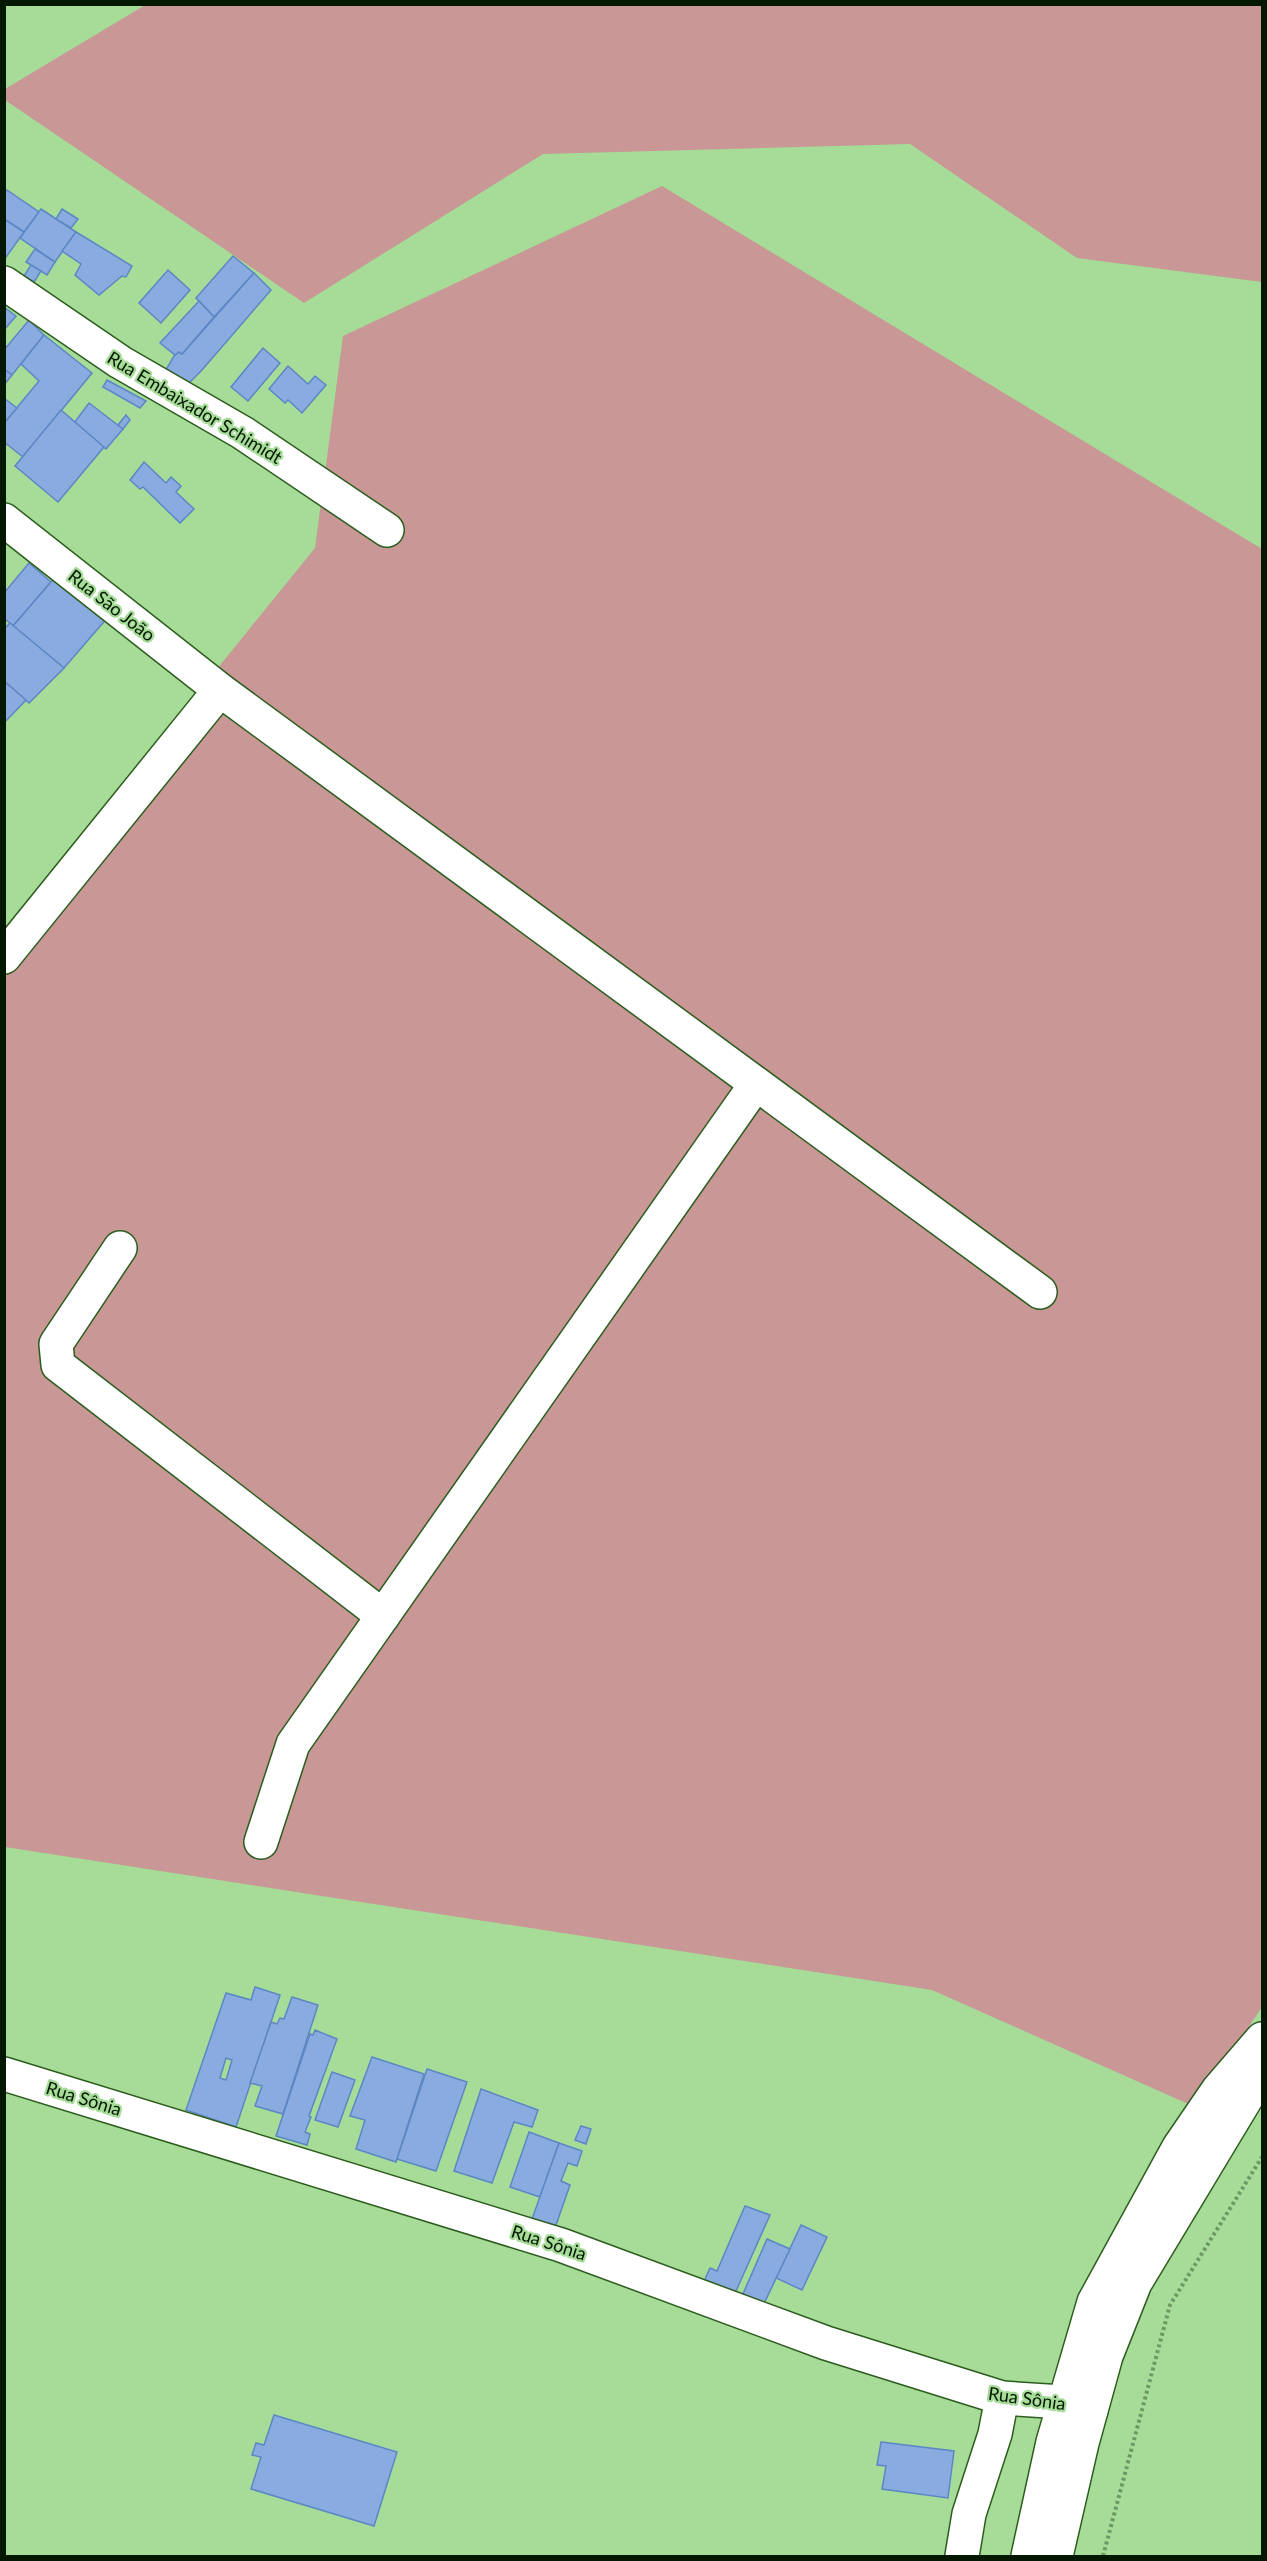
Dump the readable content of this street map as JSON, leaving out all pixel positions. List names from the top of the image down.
{
  "streets": {
    "street": ["Rua Embaixador Schimidt", "Rua São João", "Rua Sônia"]
  }
}
